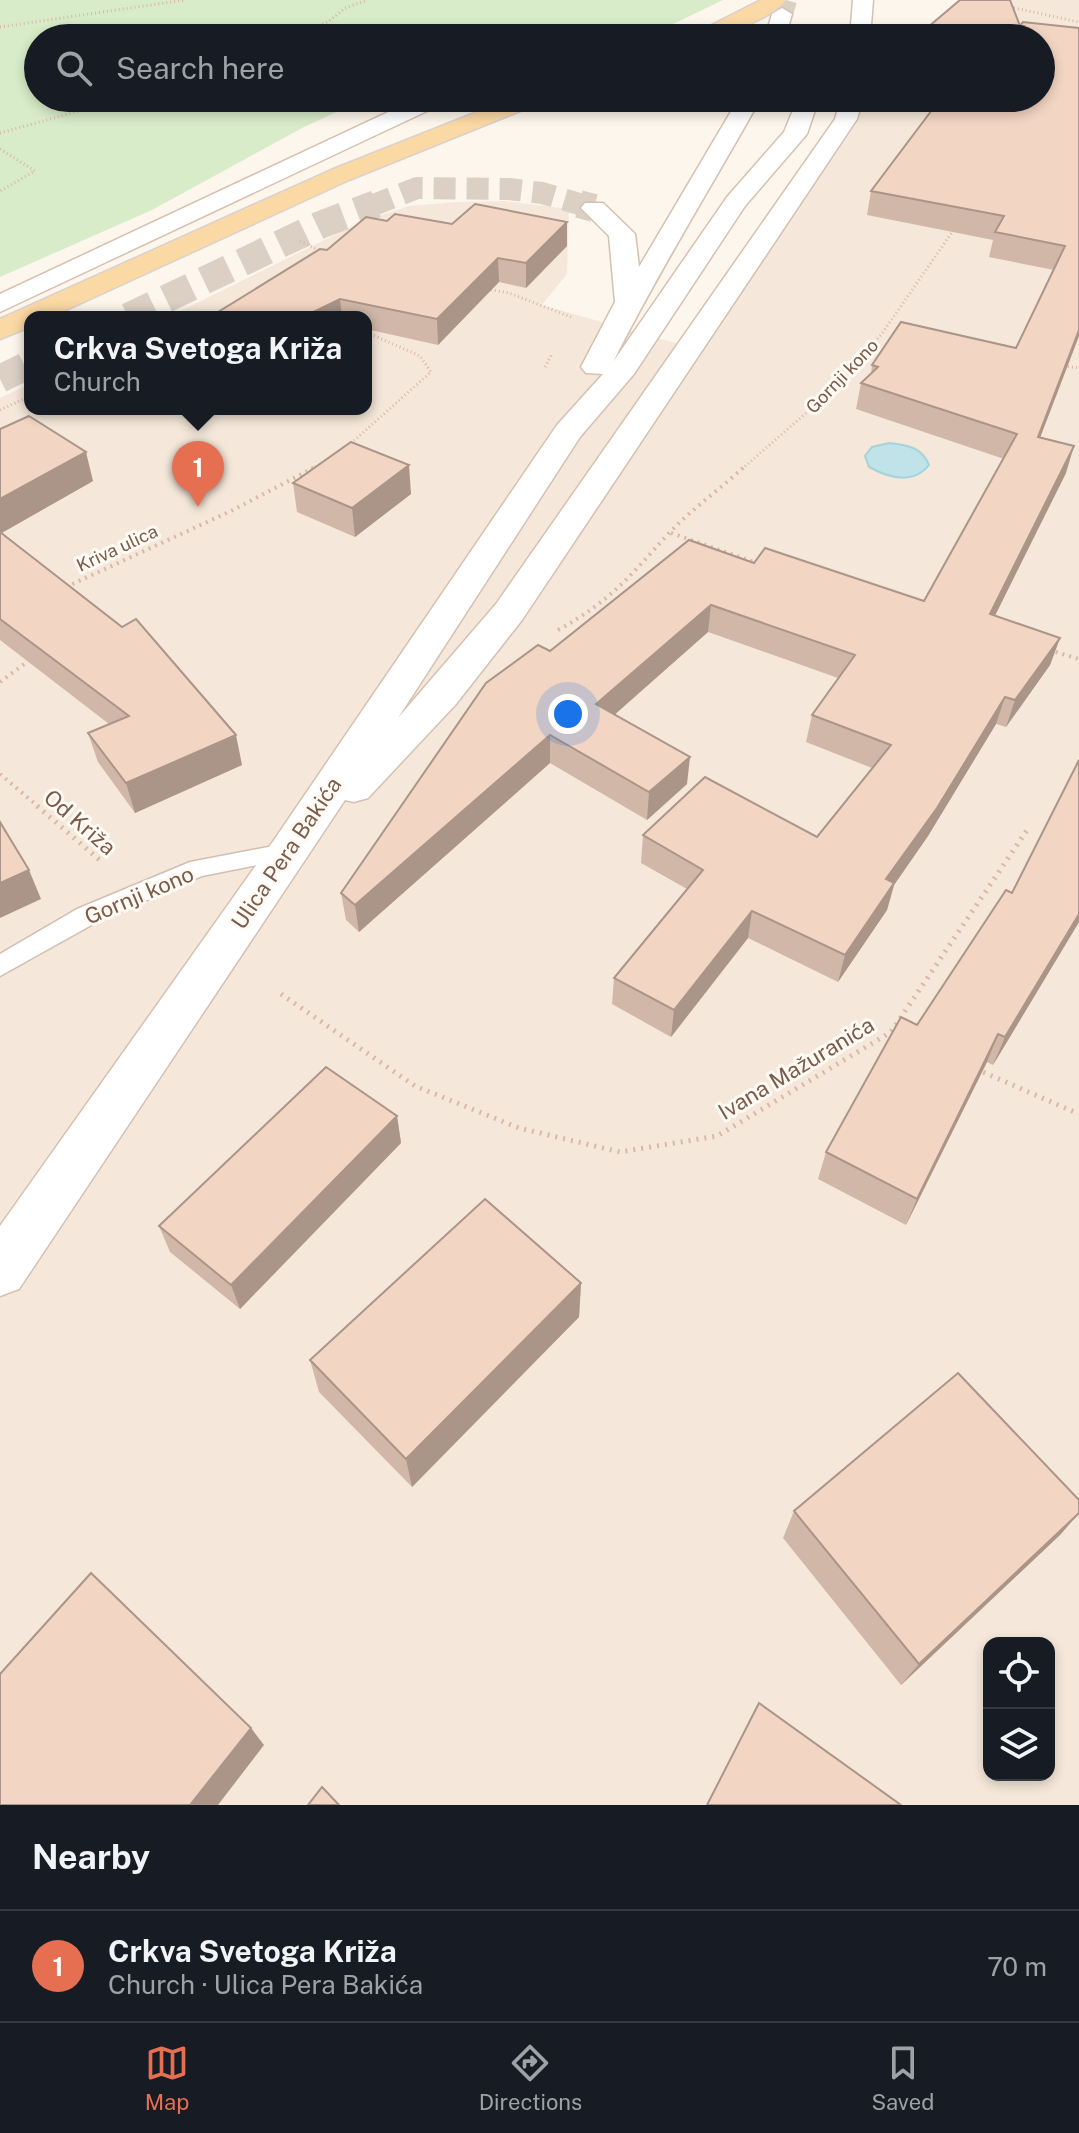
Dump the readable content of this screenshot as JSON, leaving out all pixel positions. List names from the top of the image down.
{
  "streets": {
    "main road": ["Ulica Pera Bakića"],
    "lane": ["Gornji kono"],
    "path": ["Kriva ulica", "Od Križa", "Ivana Mažuranića"]
  },
  "crossings": [
    ["Gornji kono", "Od Križa"],
    ["Gornji kono", "Ulica Pera Bakića"]
  ],
  "page": {
    "search": "Search here",
    "popup": ["Crkva Svetoga Križa", "Church"],
    "pins": "1",
    "heading": "Nearby",
    "list": [
      {
        "mark": "1",
        "name": "Crkva Svetoga Križa",
        "note": "Church · Ulica Pera Bakića",
        "value": "70 m"
      }
    ],
    "nav": ["Map", "Directions", "Saved"]
  }
}
